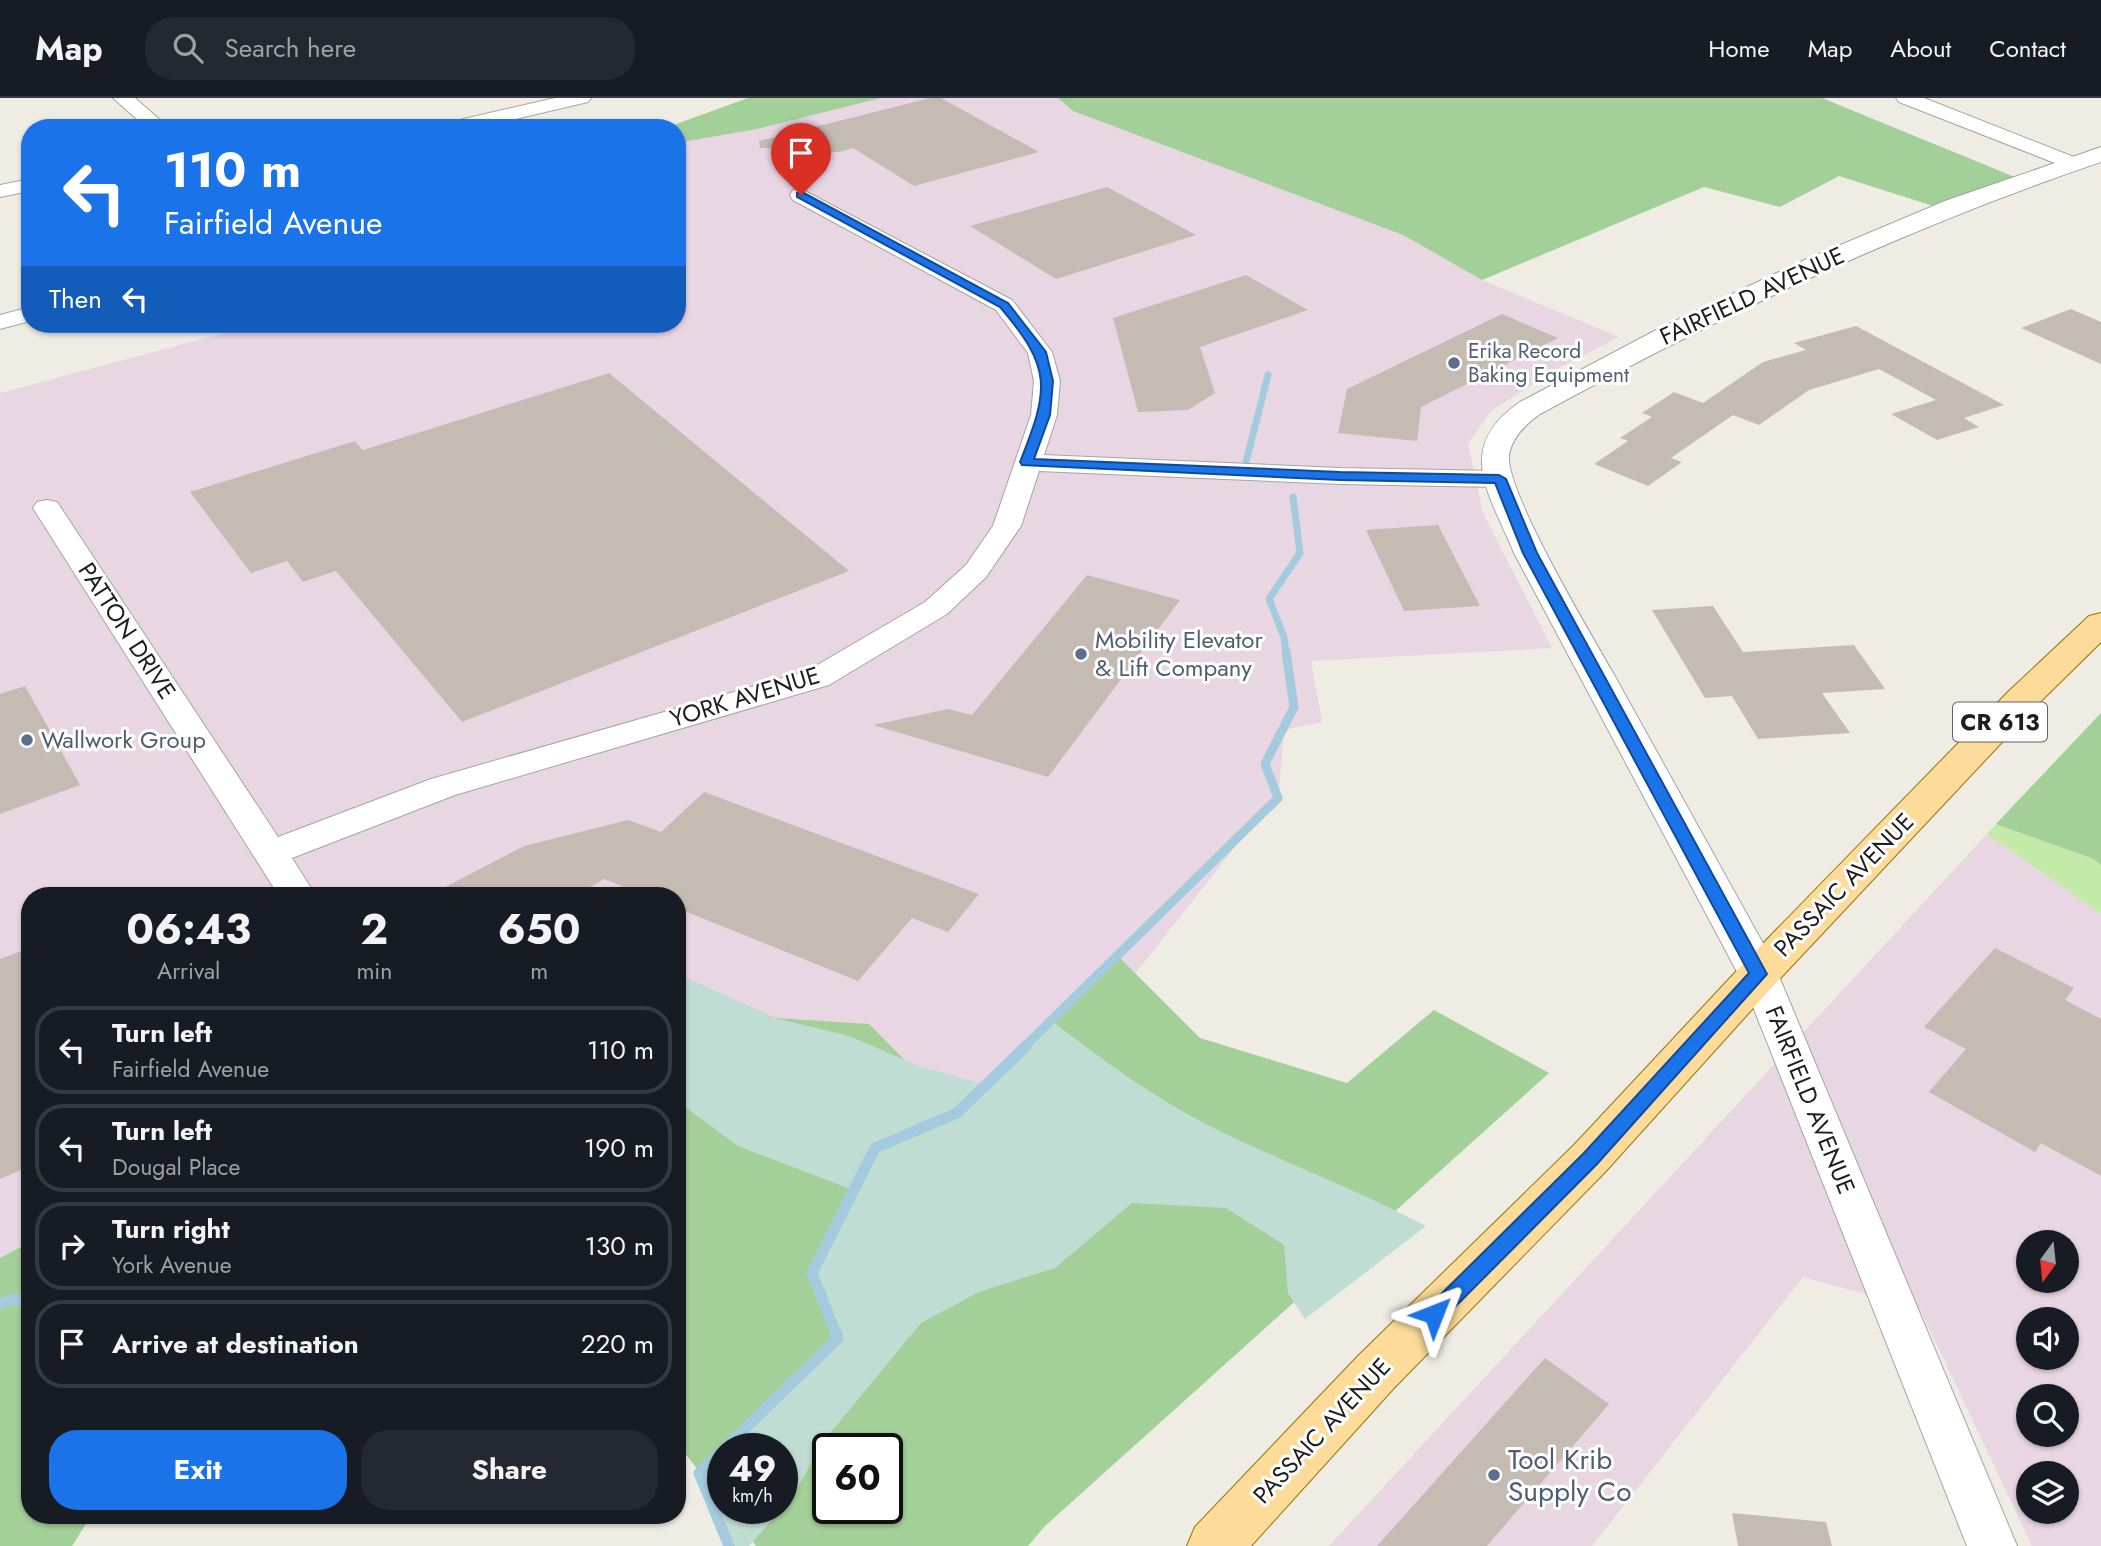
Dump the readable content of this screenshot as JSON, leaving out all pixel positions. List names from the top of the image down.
{
  "streets": {
    "main road": ["CR 613", "PASSAIC AVENUE"],
    "street": ["FAIRFIELD AVENUE", "PATTON DRIVE", "YORK AVENUE"]
  },
  "crossings": [
    ["FAIRFIELD AVENUE", "PASSAIC AVENUE"],
    ["PATTON DRIVE", "YORK AVENUE"]
  ],
  "places": [
    "Erika Record Baking Equipment",
    "Mobility Elevator & Lift Company",
    "Wallwork Group",
    "Tool Krib Supply Co"
  ],
  "north": "bottom",
  "page": {
    "header": "Map",
    "search": "Search here",
    "nav": [
      "Home",
      "Map",
      "About",
      "Contact"
    ],
    "turn": ["110 m", "Fairfield Avenue"],
    "then": "Then",
    "eta": [
      "06:43",
      "Arrival",
      "2",
      "min",
      "650",
      "m"
    ],
    "list": [
      {
        "name": "Turn left",
        "note": "Fairfield Avenue",
        "value": "110 m"
      },
      {
        "name": "Turn left",
        "note": "Dougal Place",
        "value": "190 m"
      },
      {
        "name": "Turn right",
        "note": "York Avenue",
        "value": "130 m"
      },
      {
        "name": "Arrive at destination",
        "value": "220 m"
      }
    ],
    "buttons": ["Exit", "Share"],
    "speed": "49 km/h",
    "limit": "60"
  }
}
